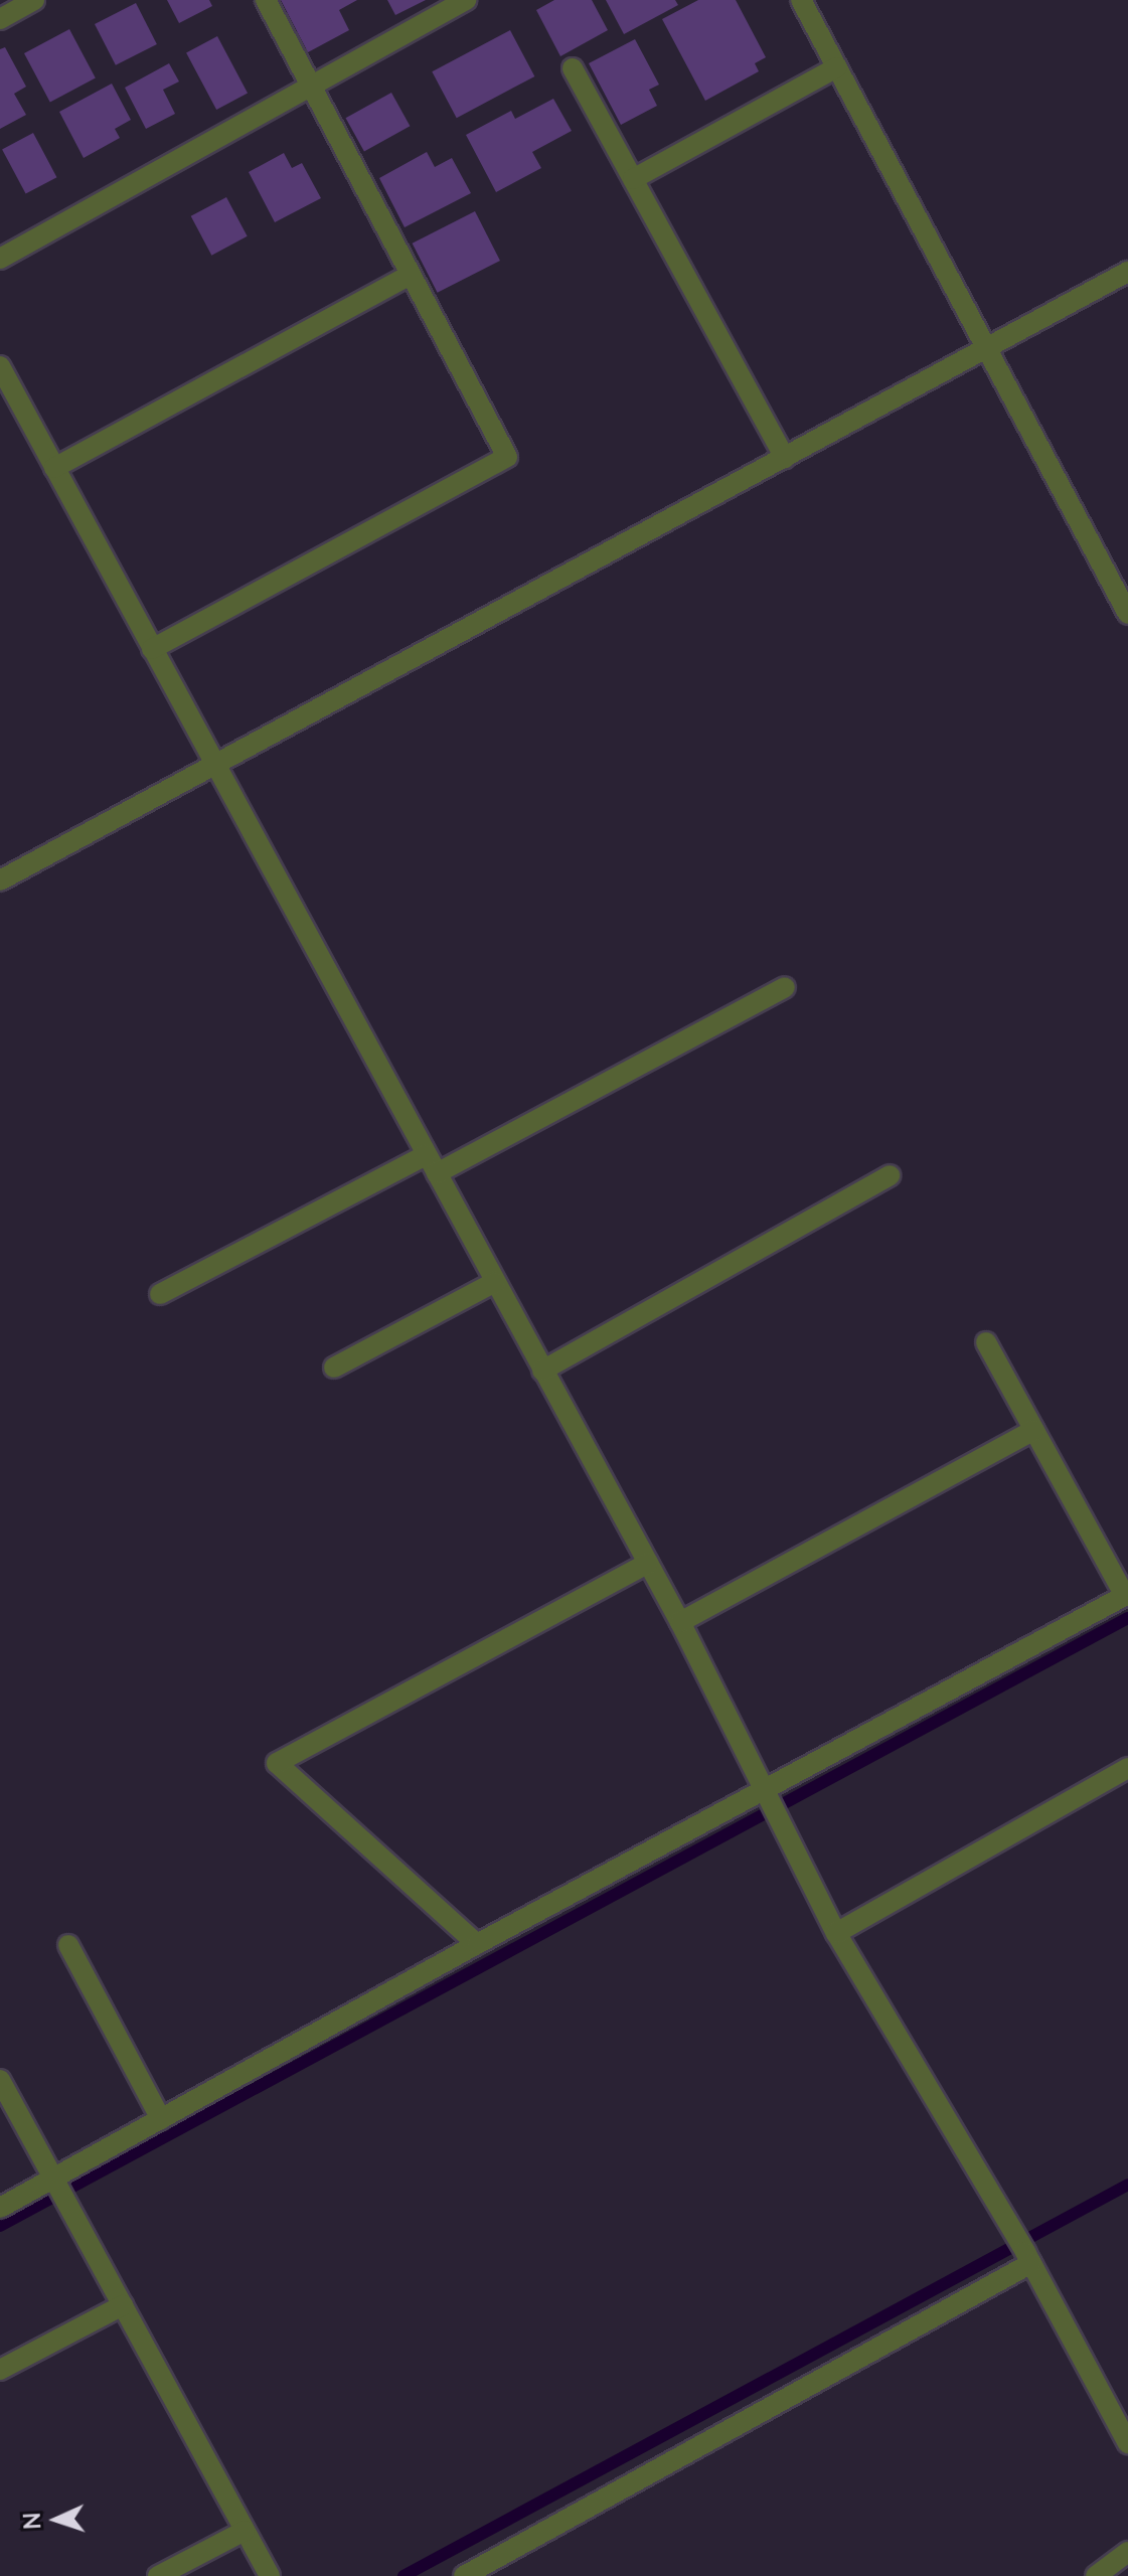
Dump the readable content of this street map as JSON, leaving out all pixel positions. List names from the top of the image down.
{
  "north": "left"
}
